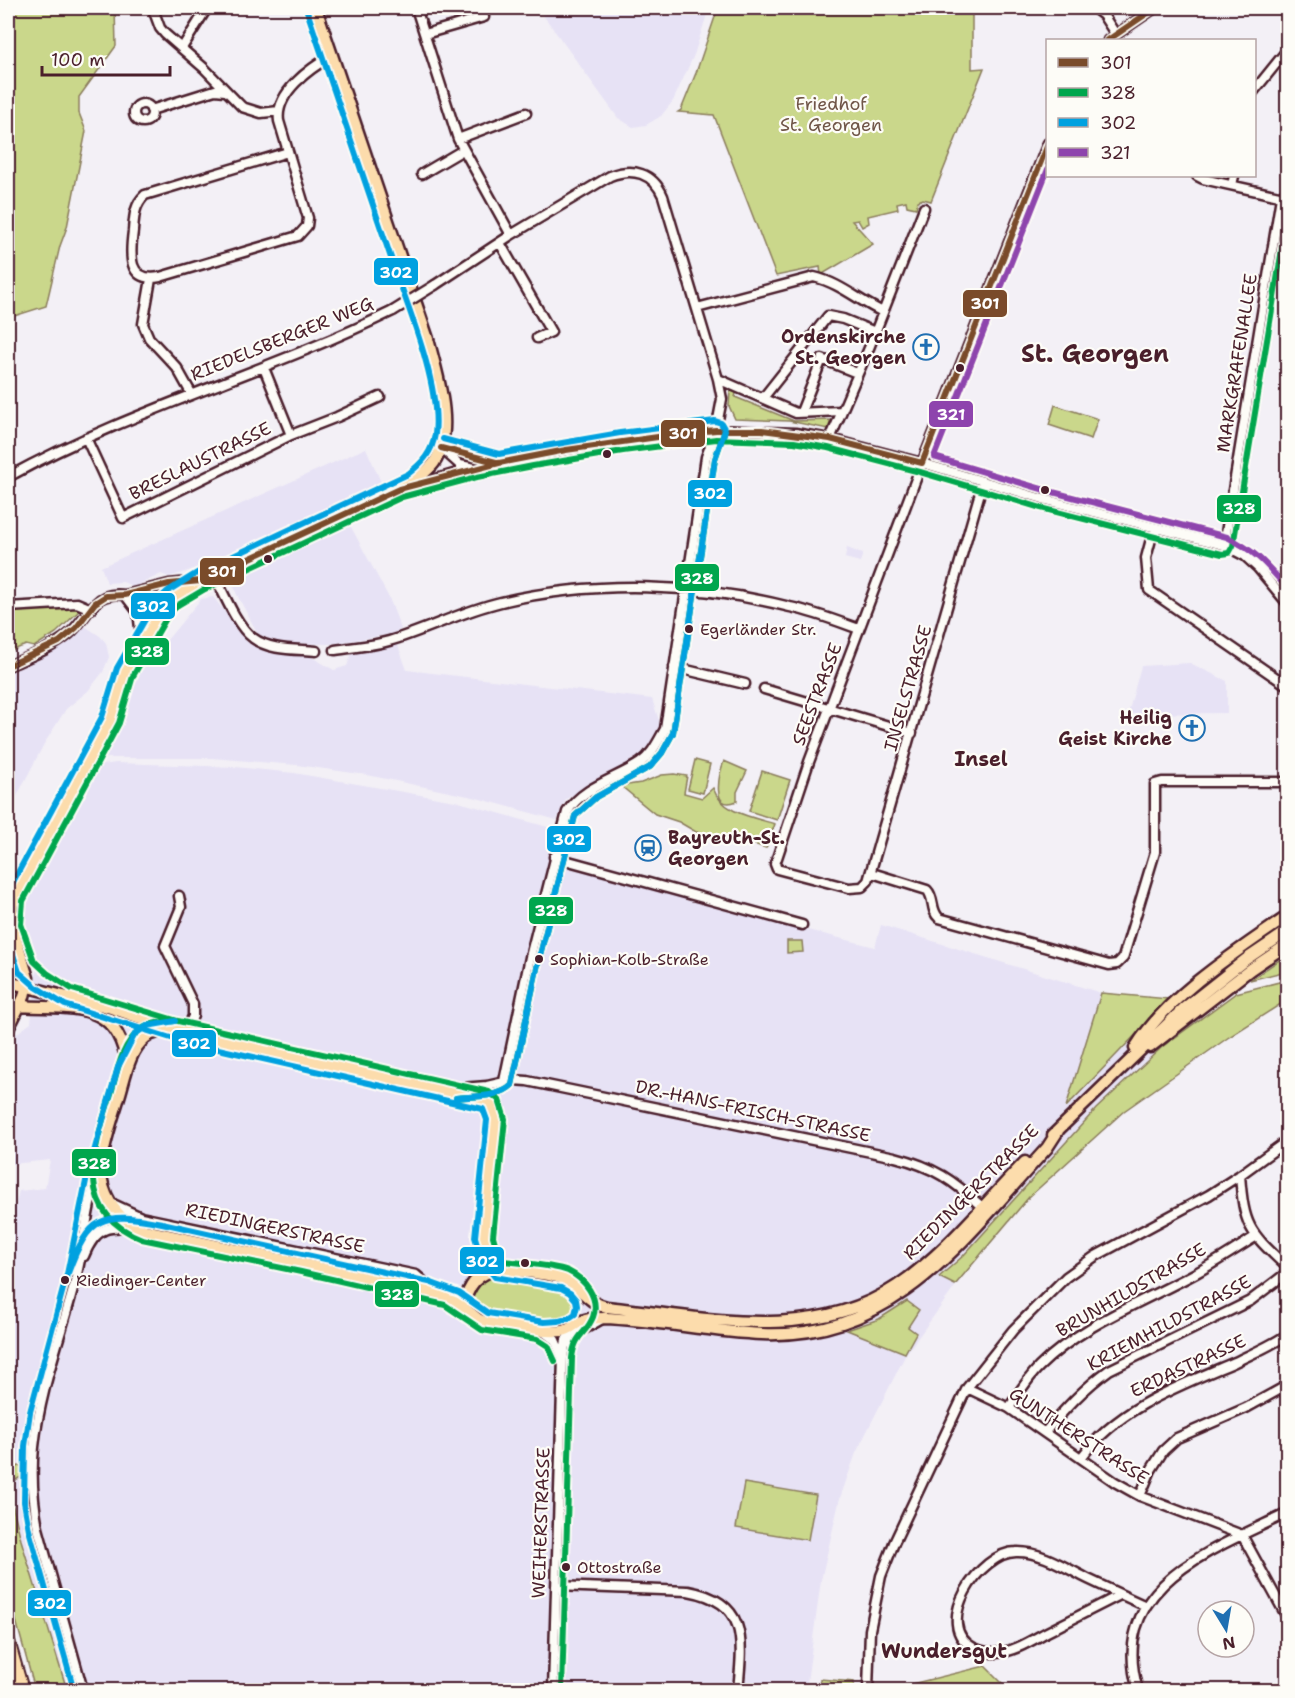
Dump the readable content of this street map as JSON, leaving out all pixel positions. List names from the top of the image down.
{
  "streets": {
    "main road": ["RIEDINGERSTRASSE"],
    "street": [
      "RIEDELSBERGER WEG",
      "MARKGRAFENALLEE",
      "BRESLAUSTRASSE",
      "INSELSTRASSE",
      "SEESTRASSE",
      "DR.-HANS-FRISCH-STRASSE",
      "BRUNHILDSTRASSE",
      "KRIEMHILDSTRASSE",
      "ERDASTRASSE",
      "GUNTHERSTRASSE",
      "WEIHERSTRASSE"
    ]
  },
  "crossings": [
    ["RIEDELSBERGER WEG", "BRESLAUSTRASSE"],
    ["INSELSTRASSE", "SEESTRASSE"],
    ["DR.-HANS-FRISCH-STRASSE", "RIEDINGERSTRASSE"],
    ["BRUNHILDSTRASSE", "GUNTHERSTRASSE"],
    ["KRIEMHILDSTRASSE", "GUNTHERSTRASSE"],
    ["ERDASTRASSE", "GUNTHERSTRASSE"]
  ],
  "districts": ["St. Georgen", "Insel", "Wundersgut"],
  "parks": ["Friedhof St. Georgen"],
  "places": {
    "church": ["Ordenskirche St. Georgen", "Heilig Geist Kirche"],
    "other": [
      "Egerländer Str.",
      "Sophian-Kolb-Straße",
      "Riedinger-Center",
      "Ottostraße"
    ],
    "station": ["Bayreuth-St. Georgen"]
  },
  "lines": [
    "transit line 301",
    "transit line 302",
    "transit line 321",
    "transit line 328"
  ],
  "legend": [
    "301",
    "328",
    "302",
    "321"
  ],
  "scale_bar": "100 m",
  "north": "bottom"
}
